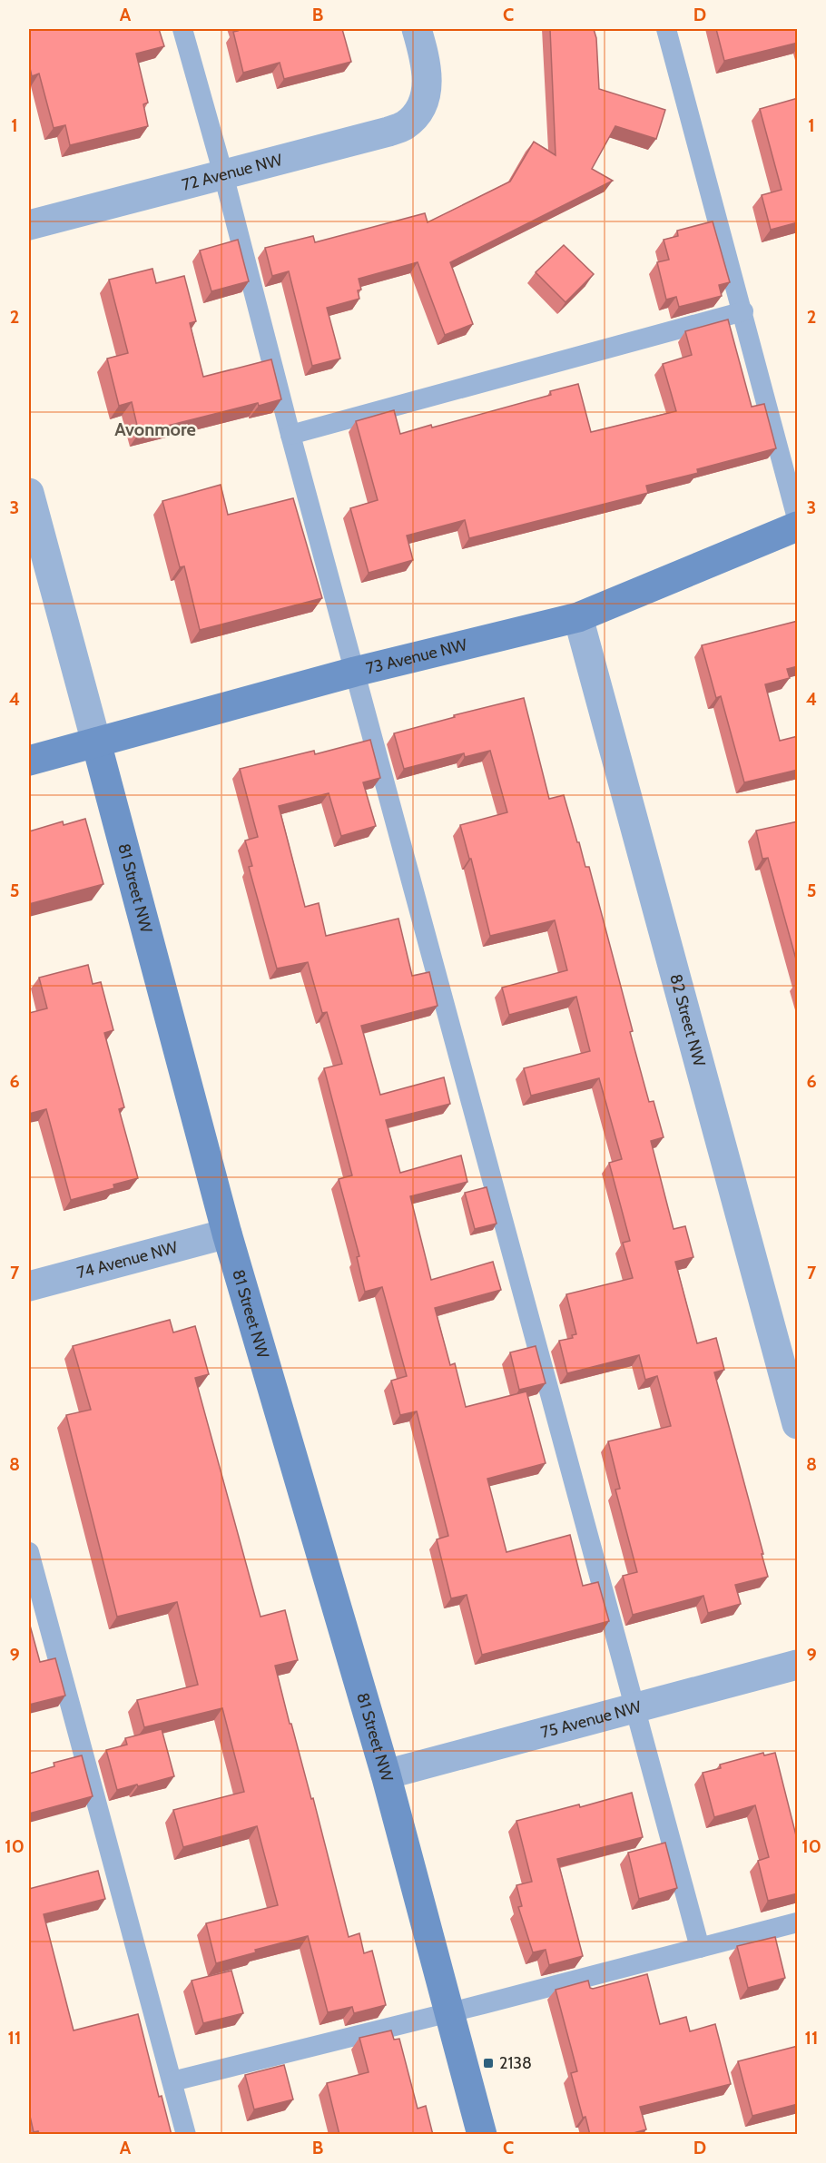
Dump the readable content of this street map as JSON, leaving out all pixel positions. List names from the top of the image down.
{
  "streets": {
    "street": [
      "72 Avenue NW",
      "73 Avenue NW",
      "81 Street NW",
      "82 Street NW",
      "74 Avenue NW",
      "75 Avenue NW"
    ]
  },
  "crossings": [
    ["73 Avenue NW", "81 Street NW"],
    ["73 Avenue NW", "82 Street NW"],
    ["81 Street NW", "74 Avenue NW"],
    ["81 Street NW", "75 Avenue NW"]
  ],
  "districts": ["Avonmore"],
  "places": {
    "transit": ["2138"]
  },
  "grid": {
    "columns": [
      "A",
      "B",
      "C",
      "D"
    ],
    "rows": [
      "1",
      "2",
      "3",
      "4",
      "5",
      "6",
      "7",
      "8",
      "9",
      "10",
      "11"
    ]
  }
}
